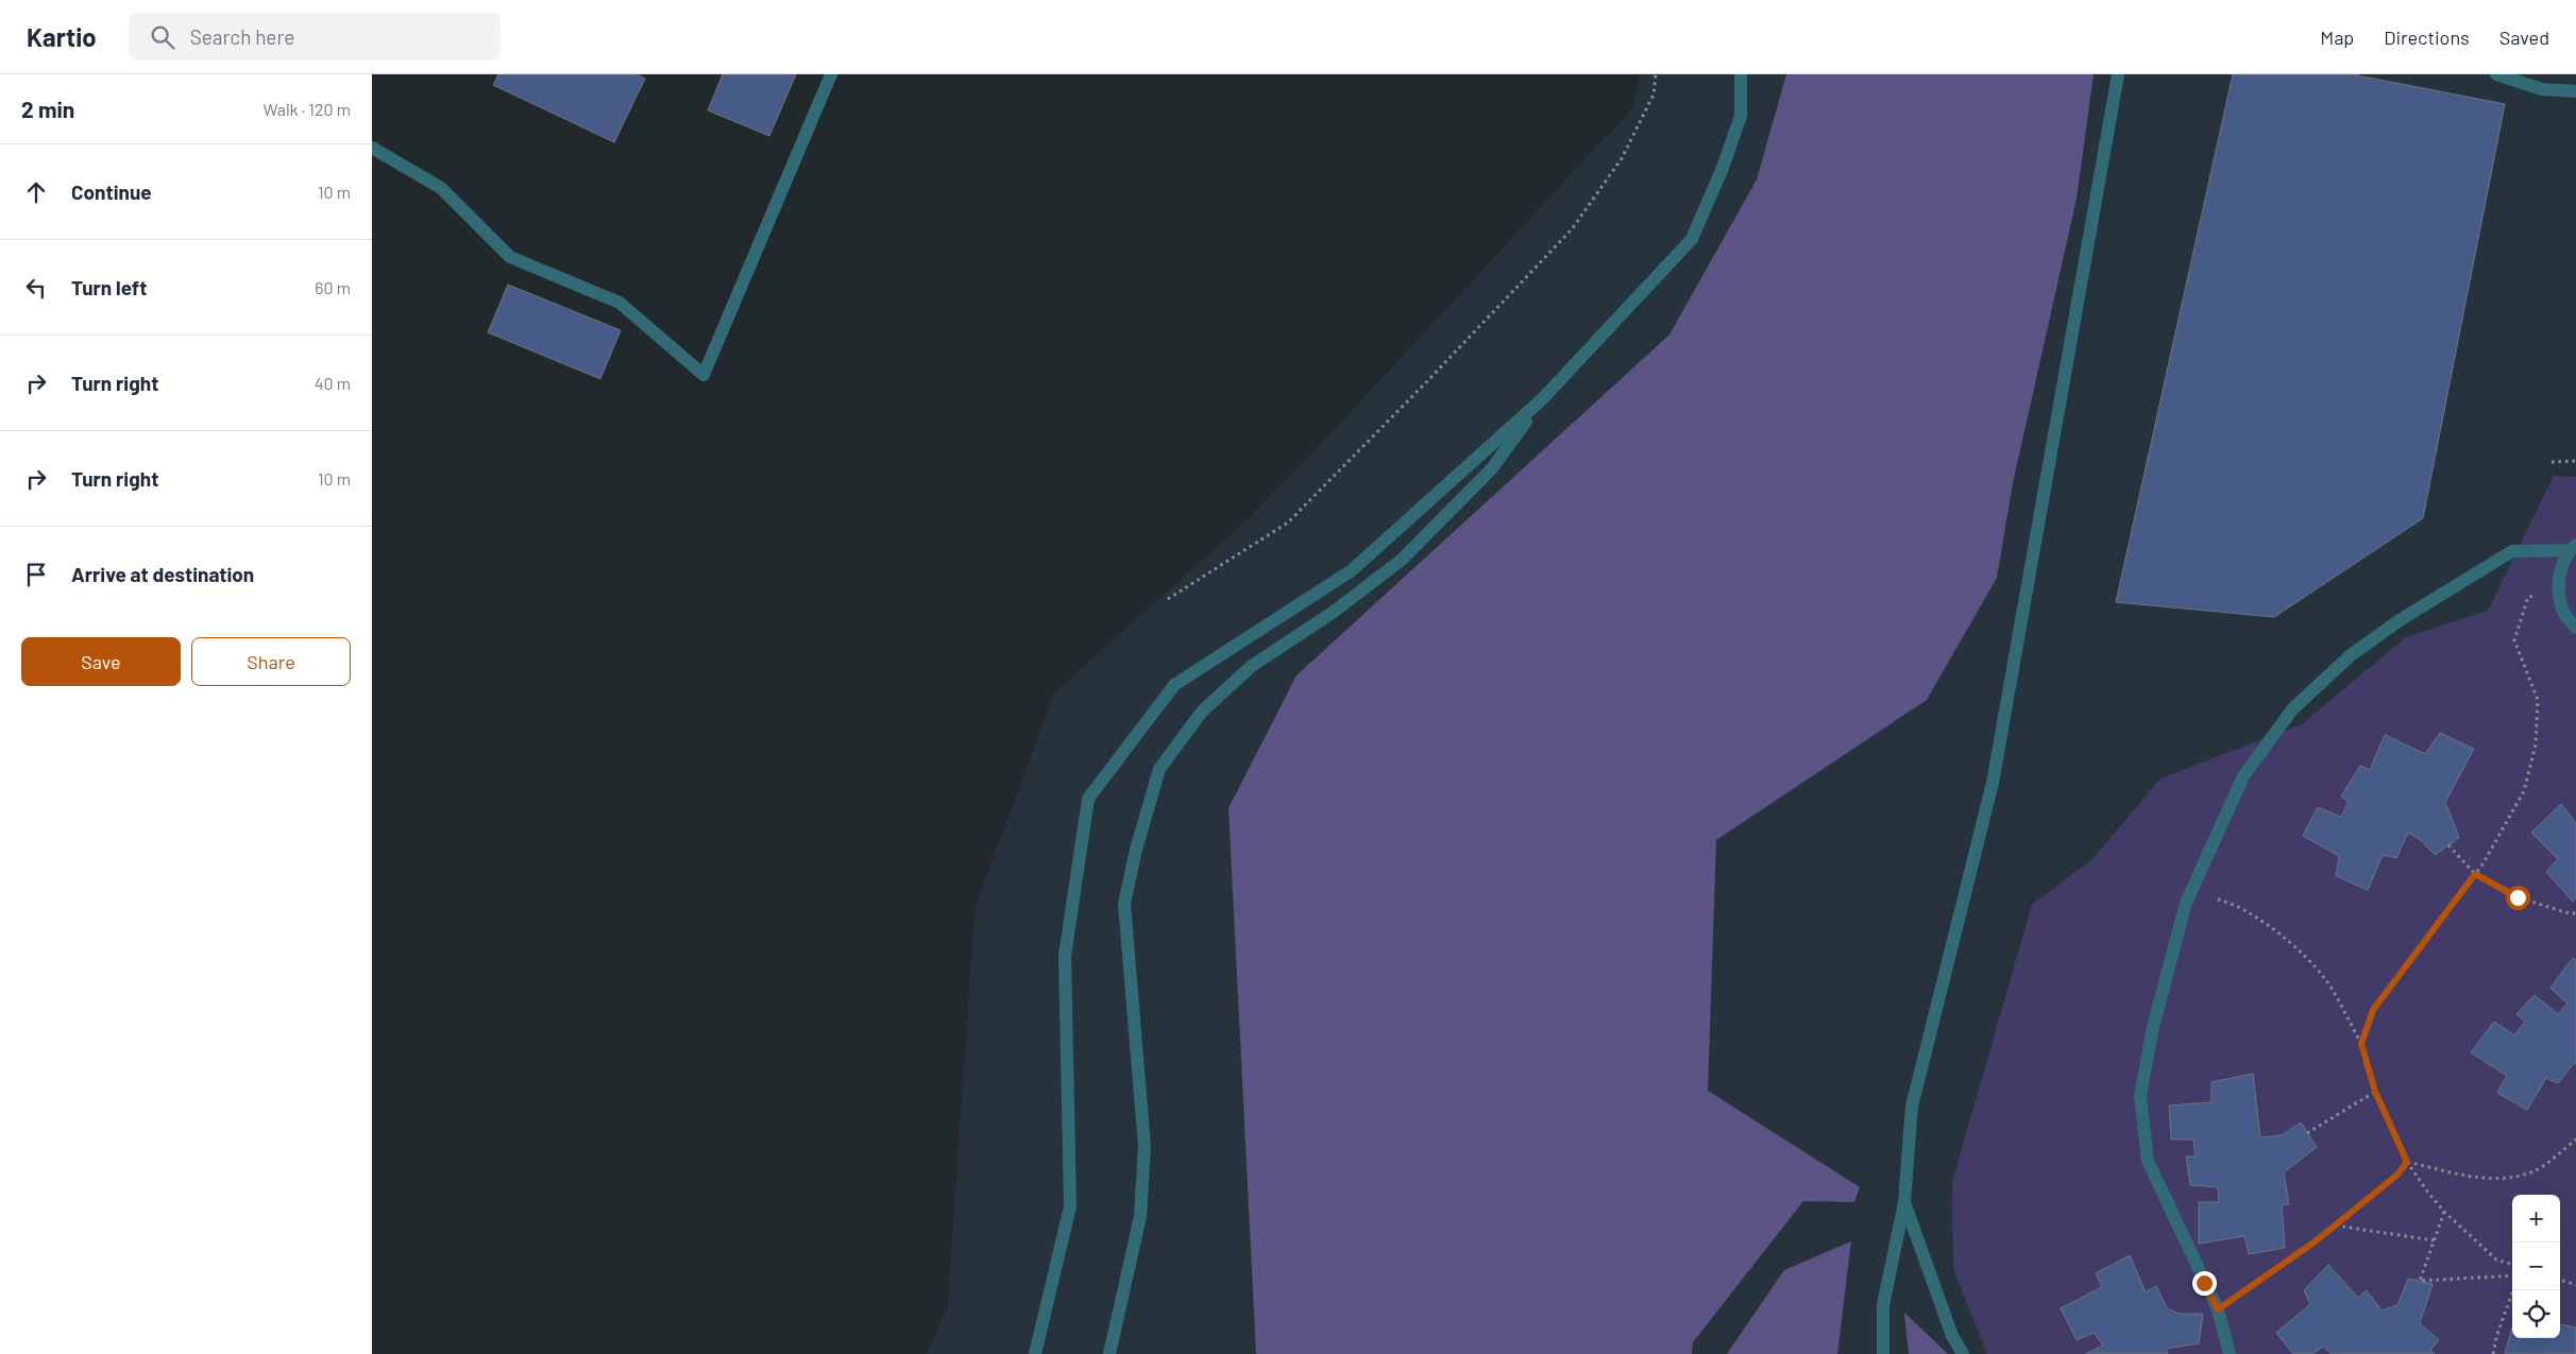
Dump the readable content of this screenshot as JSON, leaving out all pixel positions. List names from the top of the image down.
{
  "page": {
    "header": "Kartio",
    "search": "Search here",
    "nav": ["Map", "Directions", "Saved"],
    "heading": ["2 min", "Walk · 120 m"],
    "list": [
      ["Continue", "10 m"],
      ["Turn left", "60 m"],
      ["Turn right", "40 m"],
      ["Turn right", "10 m"],
      "Arrive at destination"
    ],
    "buttons": ["Save", "Share"],
    "map_buttons": ["+", "−"]
  }
}
